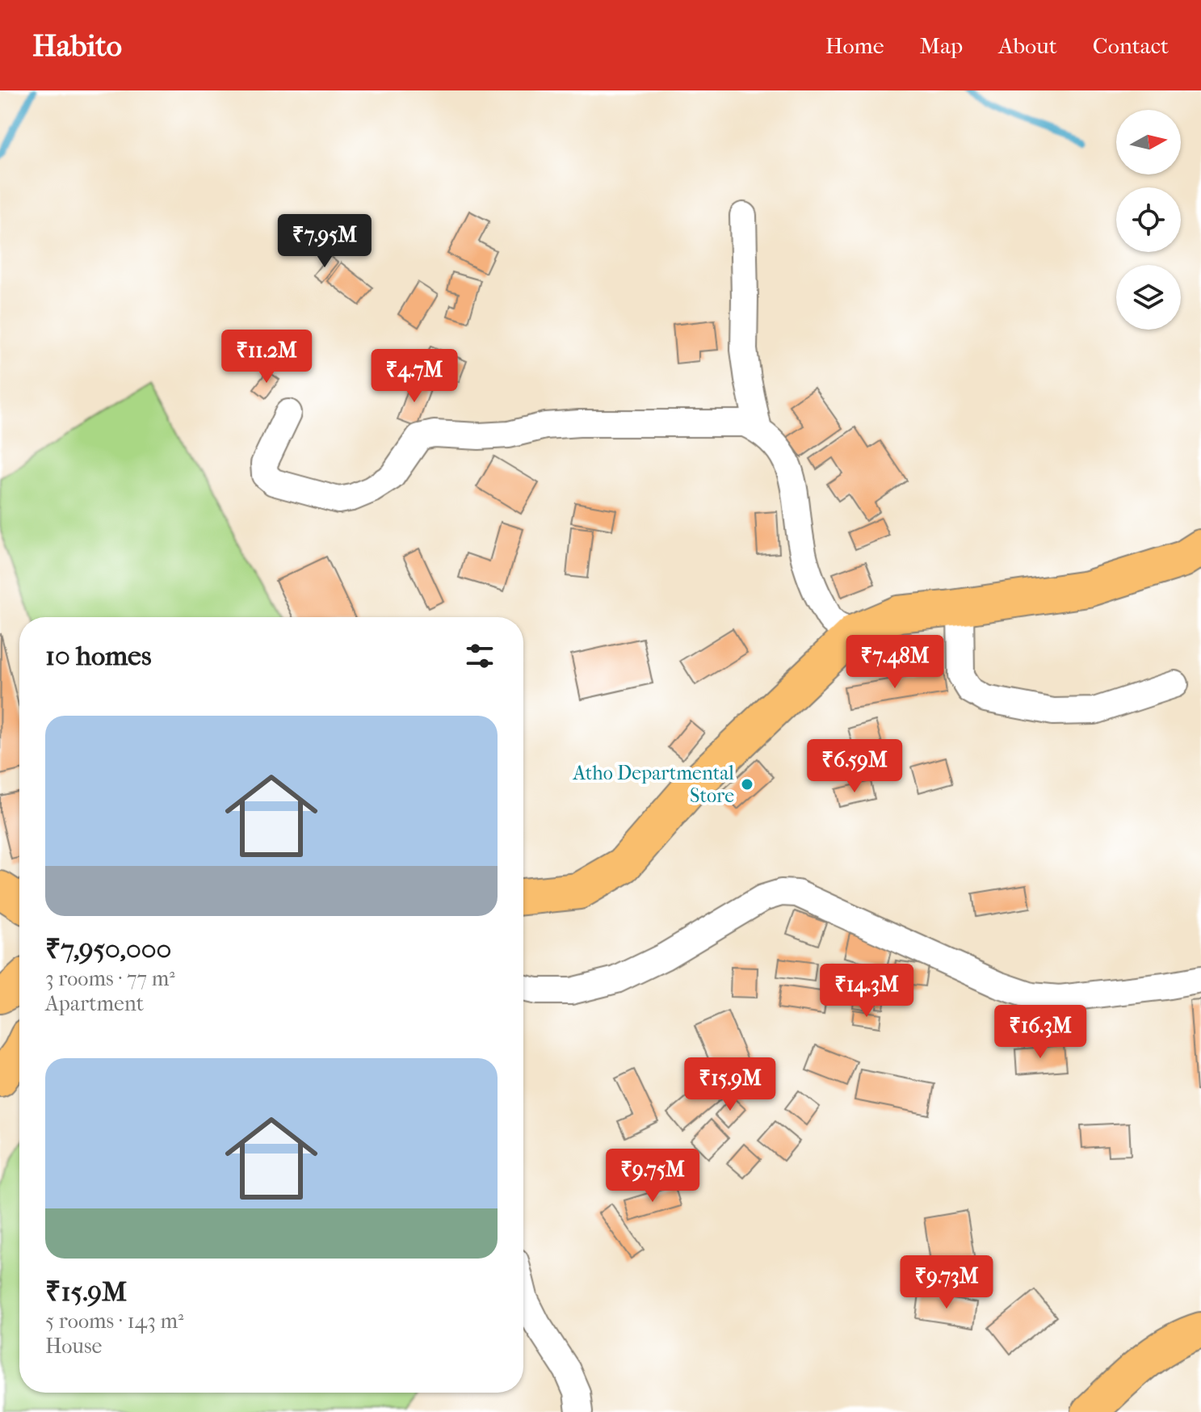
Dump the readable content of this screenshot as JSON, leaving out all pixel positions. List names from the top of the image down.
{
  "places": ["Atho Departmental Store"],
  "north": "right",
  "page": {
    "header": "Habito",
    "nav": [
      "Home",
      "Map",
      "About",
      "Contact"
    ],
    "price": [
      "₹7.95M",
      "₹11.2M",
      "₹4.7M",
      "₹7.48M",
      "₹6.59M",
      "₹14.3M",
      "₹16.3M",
      "₹15.9M",
      "₹9.75M",
      "₹9.73M"
    ],
    "heading": "10 homes",
    "list": [
      {
        "name": "₹7,950,000",
        "note": "3 rooms · 77 m² · Apartment"
      },
      {
        "name": "₹15.9M",
        "note": "5 rooms · 143 m² · House"
      }
    ]
  }
}
